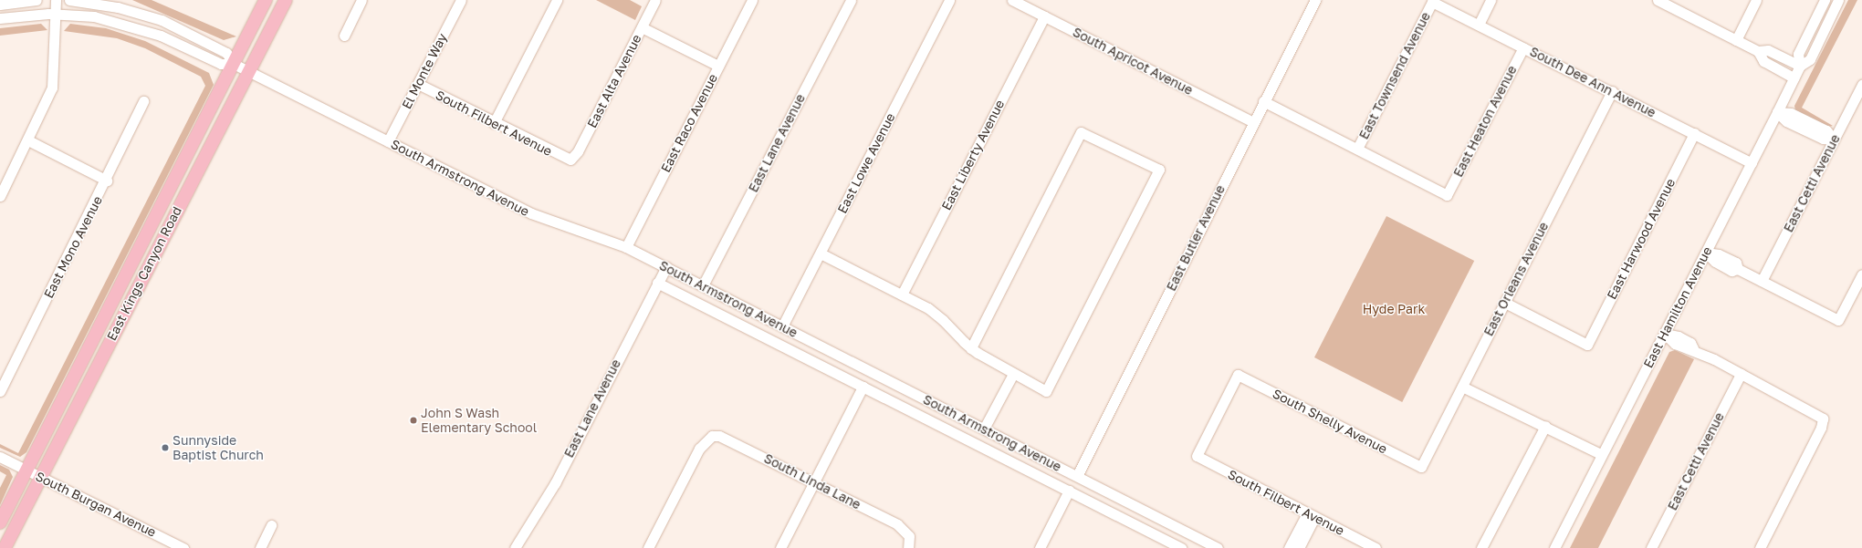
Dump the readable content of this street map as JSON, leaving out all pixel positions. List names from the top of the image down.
{
  "streets": {
    "main road": ["East Kings Canyon Road"],
    "street": [
      "South Apricot Avenue",
      "El Monte Way",
      "East Townsend Avenue",
      "East Alta Avenue",
      "South Dee Ann Avenue",
      "East Heaton Avenue",
      "South Filbert Avenue",
      "East Raco Avenue",
      "East Lane Avenue",
      "East Liberty Avenue",
      "East Lowe Avenue",
      "South Armstrong Avenue",
      "East Cetti Avenue",
      "East Butler Avenue",
      "East Harwood Avenue",
      "East Mono Avenue",
      "East Orleans Avenue",
      "East Hamilton Avenue",
      "South Shelly Avenue",
      "South Linda Lane",
      "South Burgan Avenue"
    ]
  },
  "crossings": [
    ["South Apricot Avenue", "East Liberty Avenue"],
    ["South Apricot Avenue", "East Butler Avenue"],
    ["El Monte Way", "South Filbert Avenue"],
    ["El Monte Way", "South Armstrong Avenue"],
    ["East Townsend Avenue", "South Dee Ann Avenue"],
    ["East Townsend Avenue", "East Heaton Avenue"],
    ["East Alta Avenue", "South Filbert Avenue"],
    ["South Dee Ann Avenue", "East Heaton Avenue"],
    ["South Dee Ann Avenue", "East Harwood Avenue"],
    ["South Dee Ann Avenue", "East Orleans Avenue"],
    ["South Dee Ann Avenue", "East Hamilton Avenue"],
    ["South Filbert Avenue", "South Shelly Avenue"],
    ["East Raco Avenue", "South Armstrong Avenue"],
    ["East Lane Avenue", "South Armstrong Avenue"],
    ["East Lowe Avenue", "South Armstrong Avenue"],
    ["South Armstrong Avenue", "East Butler Avenue"],
    ["South Armstrong Avenue", "East Kings Canyon Road"],
    ["East Harwood Avenue", "East Orleans Avenue"],
    ["East Kings Canyon Road", "South Burgan Avenue"],
    ["East Orleans Avenue", "South Shelly Avenue"]
  ],
  "parks": ["Hyde Park"],
  "places": ["John S Wash Elementary School", "Sunnyside Baptist Church"]
}
